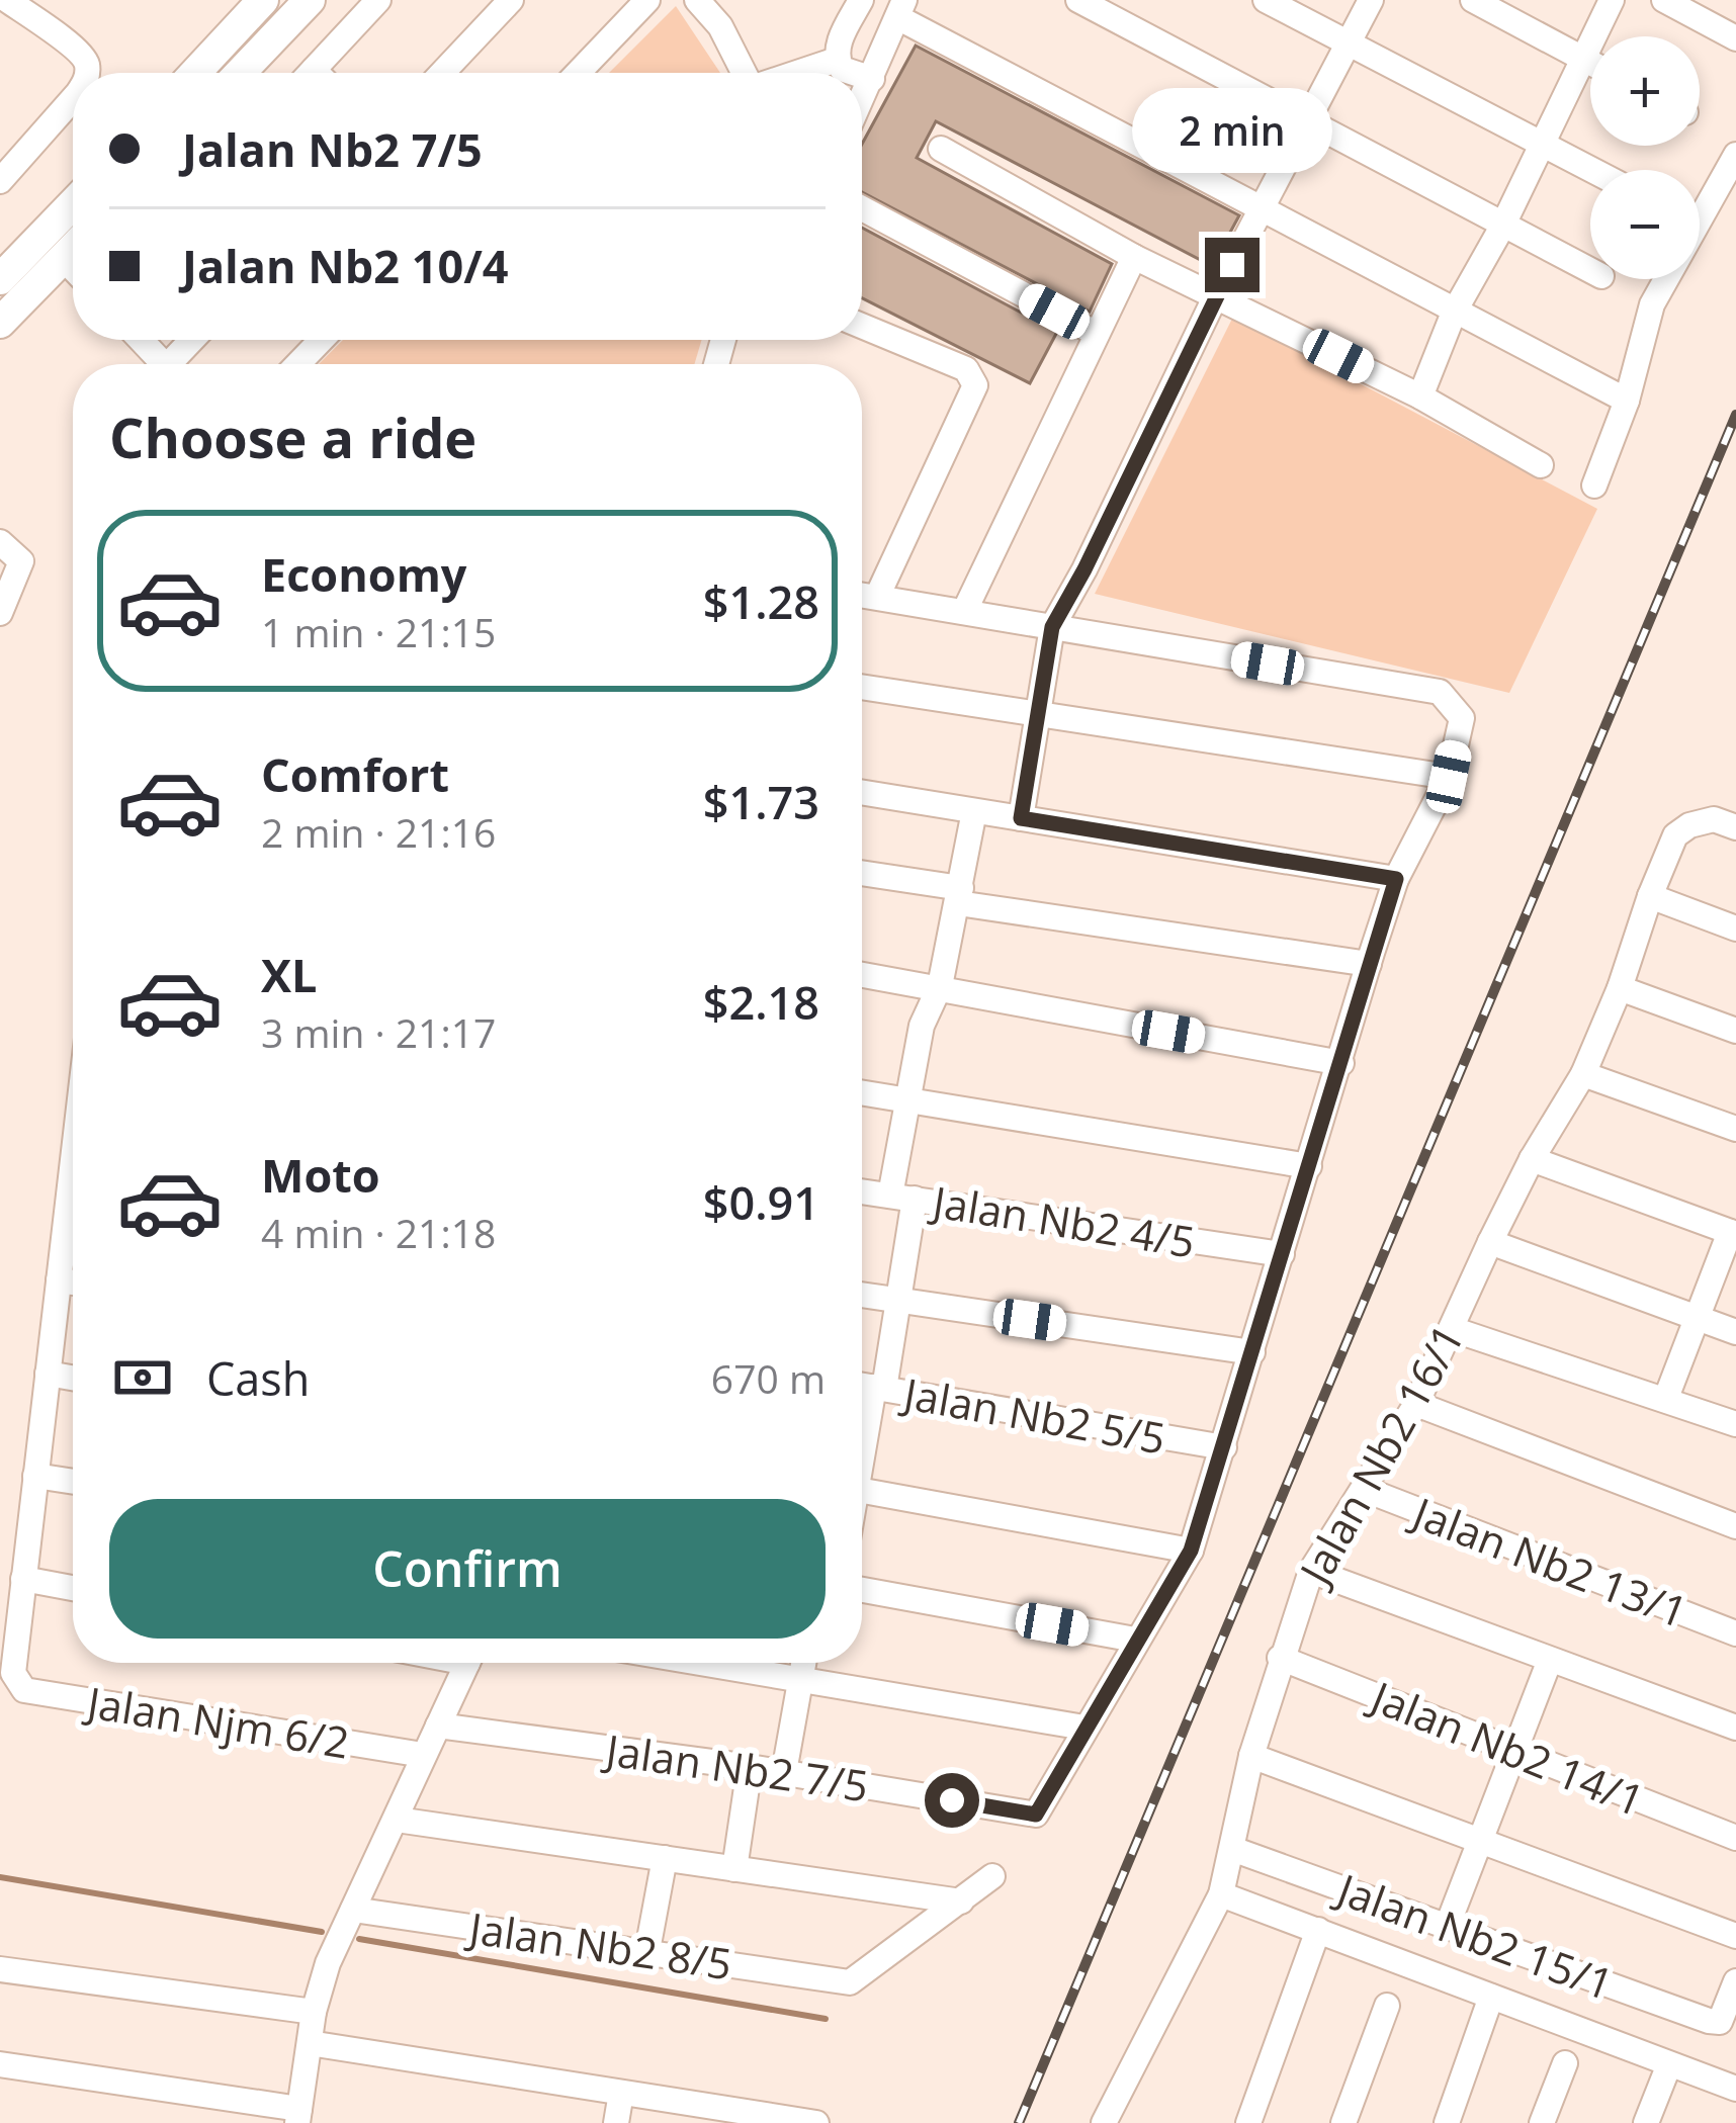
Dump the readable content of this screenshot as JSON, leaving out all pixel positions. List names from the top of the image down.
{
  "streets": {
    "street": [
      "Jalan Nb2 4/5",
      "Jalan Nb2 5/5",
      "Jalan Nb2 16/1",
      "Jalan Nb2 13/1",
      "Jalan Njm 6/2",
      "Jalan Nb2 14/1",
      "Jalan Nb2 7/5",
      "Jalan Nb2 15/1",
      "Jalan Nb2 8/5"
    ]
  },
  "crossings": [
    ["Jalan Nb2 16/1", "Jalan Nb2 13/1"],
    ["Jalan Nb2 16/1", "Jalan Nb2 14/1"],
    ["Jalan Nb2 16/1", "Jalan Nb2 15/1"]
  ],
  "page": {
    "map_buttons": ["+", "−"],
    "banner": ["Jalan Nb2 7/5", "Jalan Nb2 10/4"],
    "bubble": "2 min",
    "heading": "Choose a ride",
    "list": [
      {
        "name": "Economy",
        "note": "1 min · 21:15",
        "value": "$1.28"
      },
      {
        "name": "Comfort",
        "note": "2 min · 21:16",
        "value": "$1.73"
      },
      {
        "name": "XL",
        "note": "3 min · 21:17",
        "value": "$2.18"
      },
      {
        "name": "Moto",
        "note": "4 min · 21:18",
        "value": "$0.91"
      }
    ],
    "pay": ["Cash", "670 m"],
    "buttons": "Confirm"
  }
}
